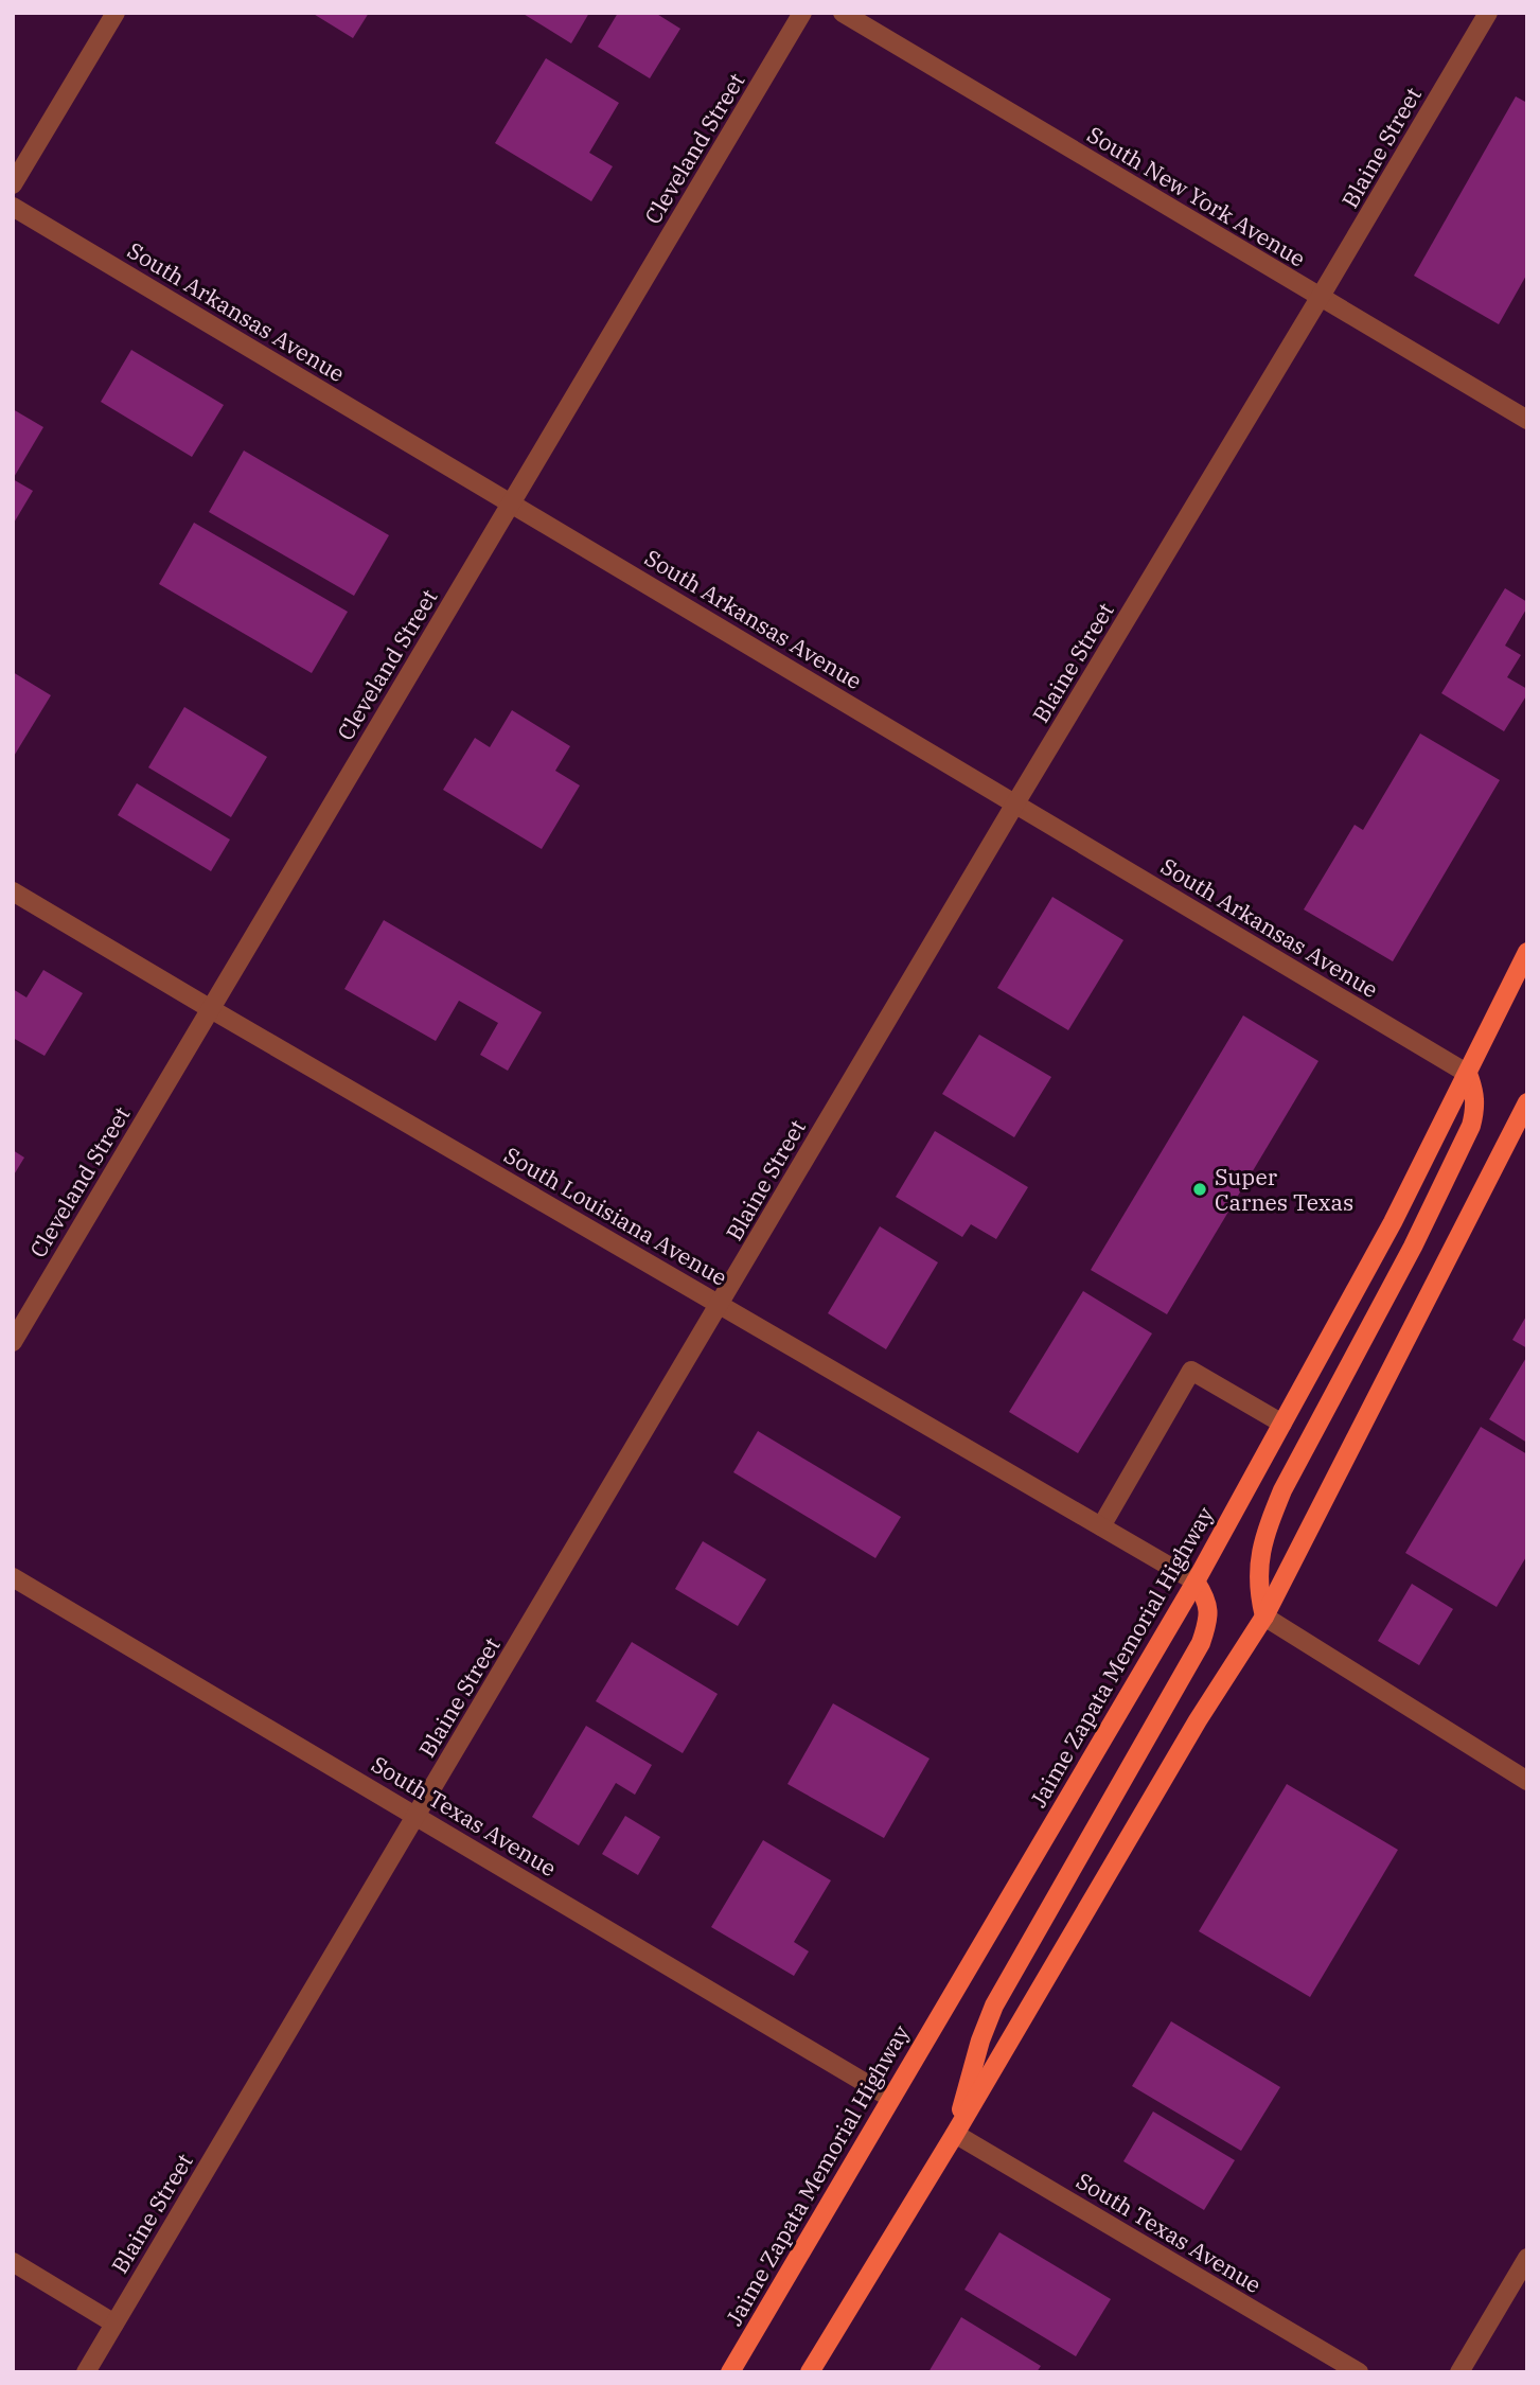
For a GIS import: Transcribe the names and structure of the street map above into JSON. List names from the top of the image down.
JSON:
{
  "streets": {
    "main road": ["Jaime Zapata Memorial Highway"],
    "street": [
      "Blaine Street",
      "Cleveland Street",
      "South New York Avenue",
      "South Arkansas Avenue",
      "South Louisiana Avenue",
      "South Texas Avenue"
    ]
  },
  "crossings": [
    ["Blaine Street", "South New York Avenue"],
    ["Blaine Street", "South Arkansas Avenue"],
    ["Blaine Street", "South Louisiana Avenue"],
    ["Blaine Street", "South Texas Avenue"],
    ["Cleveland Street", "South Arkansas Avenue"],
    ["Cleveland Street", "South Louisiana Avenue"],
    ["South Arkansas Avenue", "Jaime Zapata Memorial Highway"],
    ["South Louisiana Avenue", "Jaime Zapata Memorial Highway"],
    ["Jaime Zapata Memorial Highway", "South Texas Avenue"]
  ],
  "places": ["Super Carnes Texas"]
}
